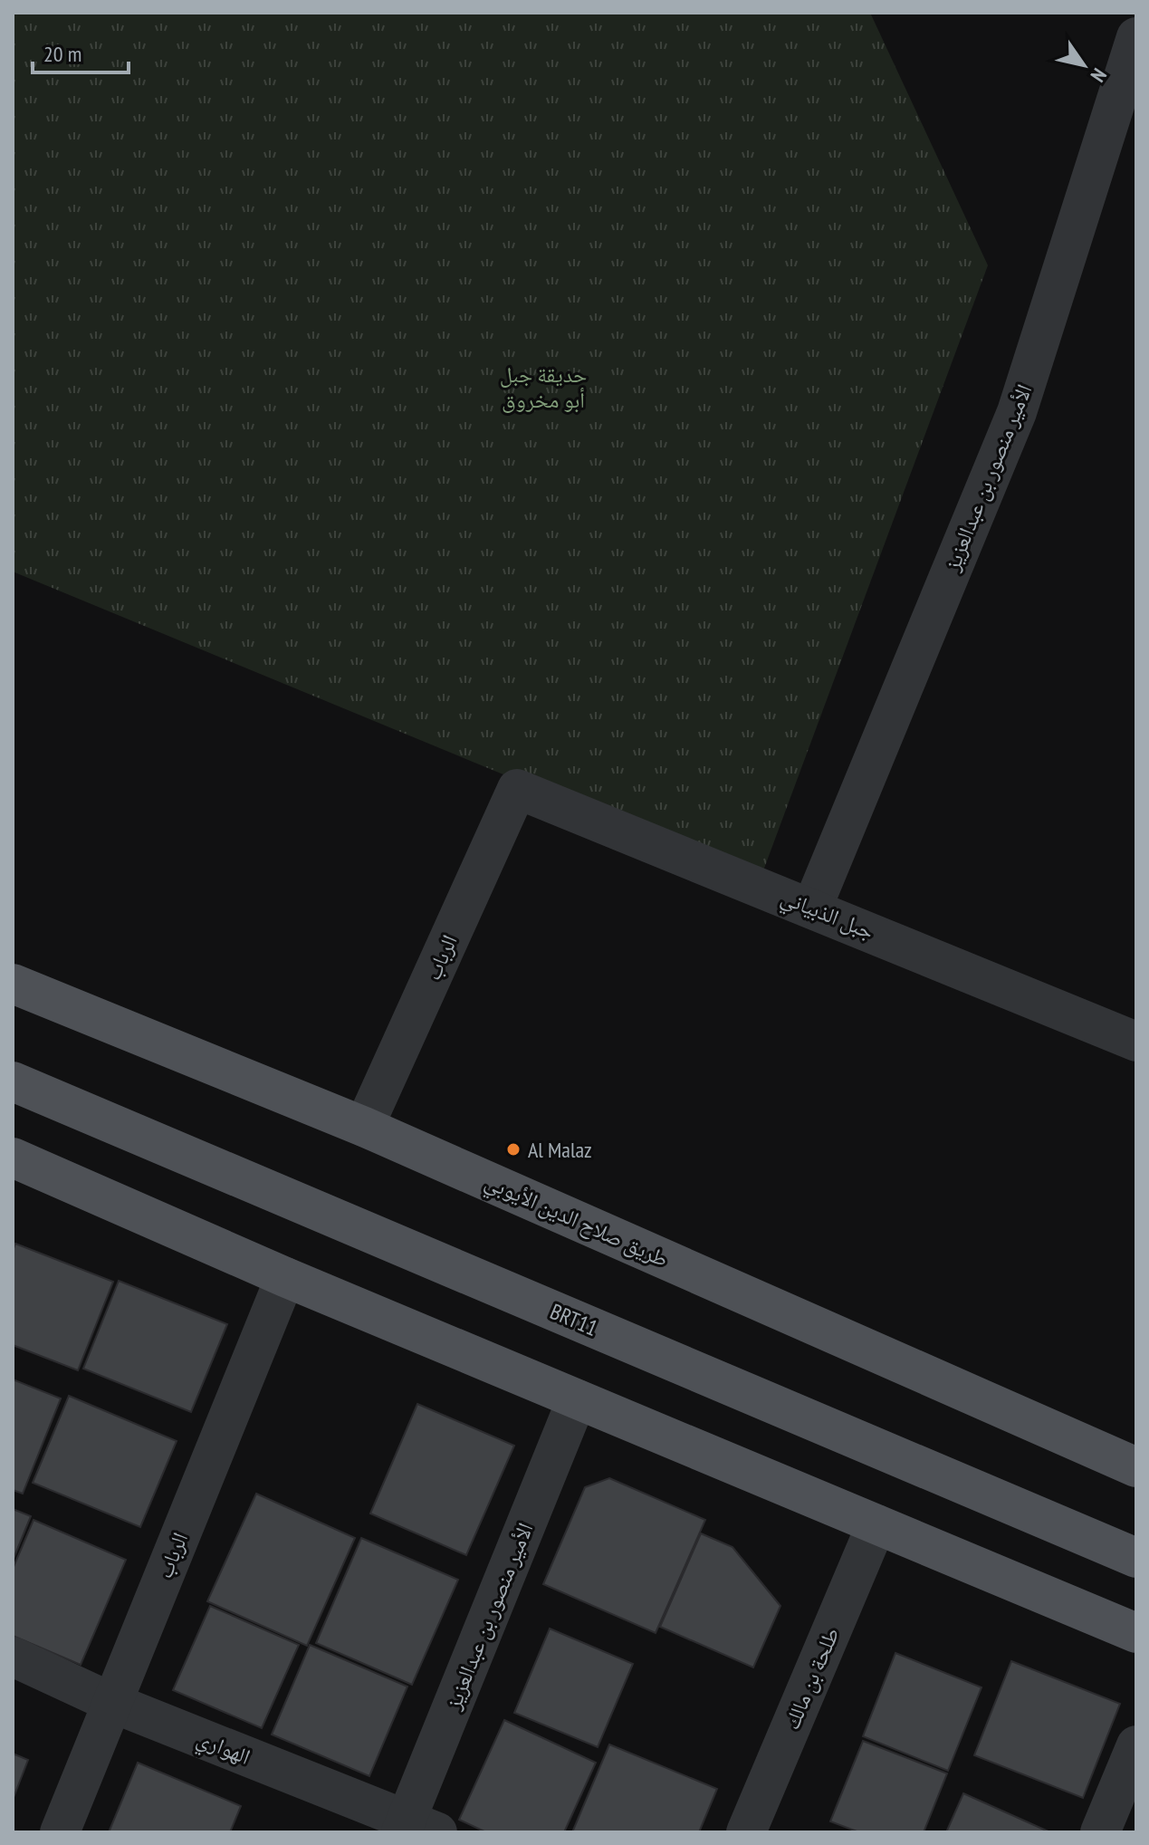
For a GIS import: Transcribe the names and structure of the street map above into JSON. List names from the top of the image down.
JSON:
{
  "streets": {
    "main road": ["طريق صلاح الدين الأيوبي", "BRT11"],
    "street": [
      "الأمير منصور بن عبدالعزيز",
      "جبل الذبياني",
      "الرباب",
      "طلحة بن مالك",
      "الهواري"
    ]
  },
  "crossings": [
    ["الأمير منصور بن عبدالعزيز", "جبل الذبياني"],
    ["الأمير منصور بن عبدالعزيز", "الهواري"],
    ["جبل الذبياني", "الرباب"],
    ["الرباب", "طريق صلاح الدين الأيوبي"],
    ["الرباب", "الهواري"]
  ],
  "parks": ["حديقة جبل أبو مخروق"],
  "places": ["Al Malaz"],
  "scale_bar": "20 m",
  "north": "bottom right"
}
